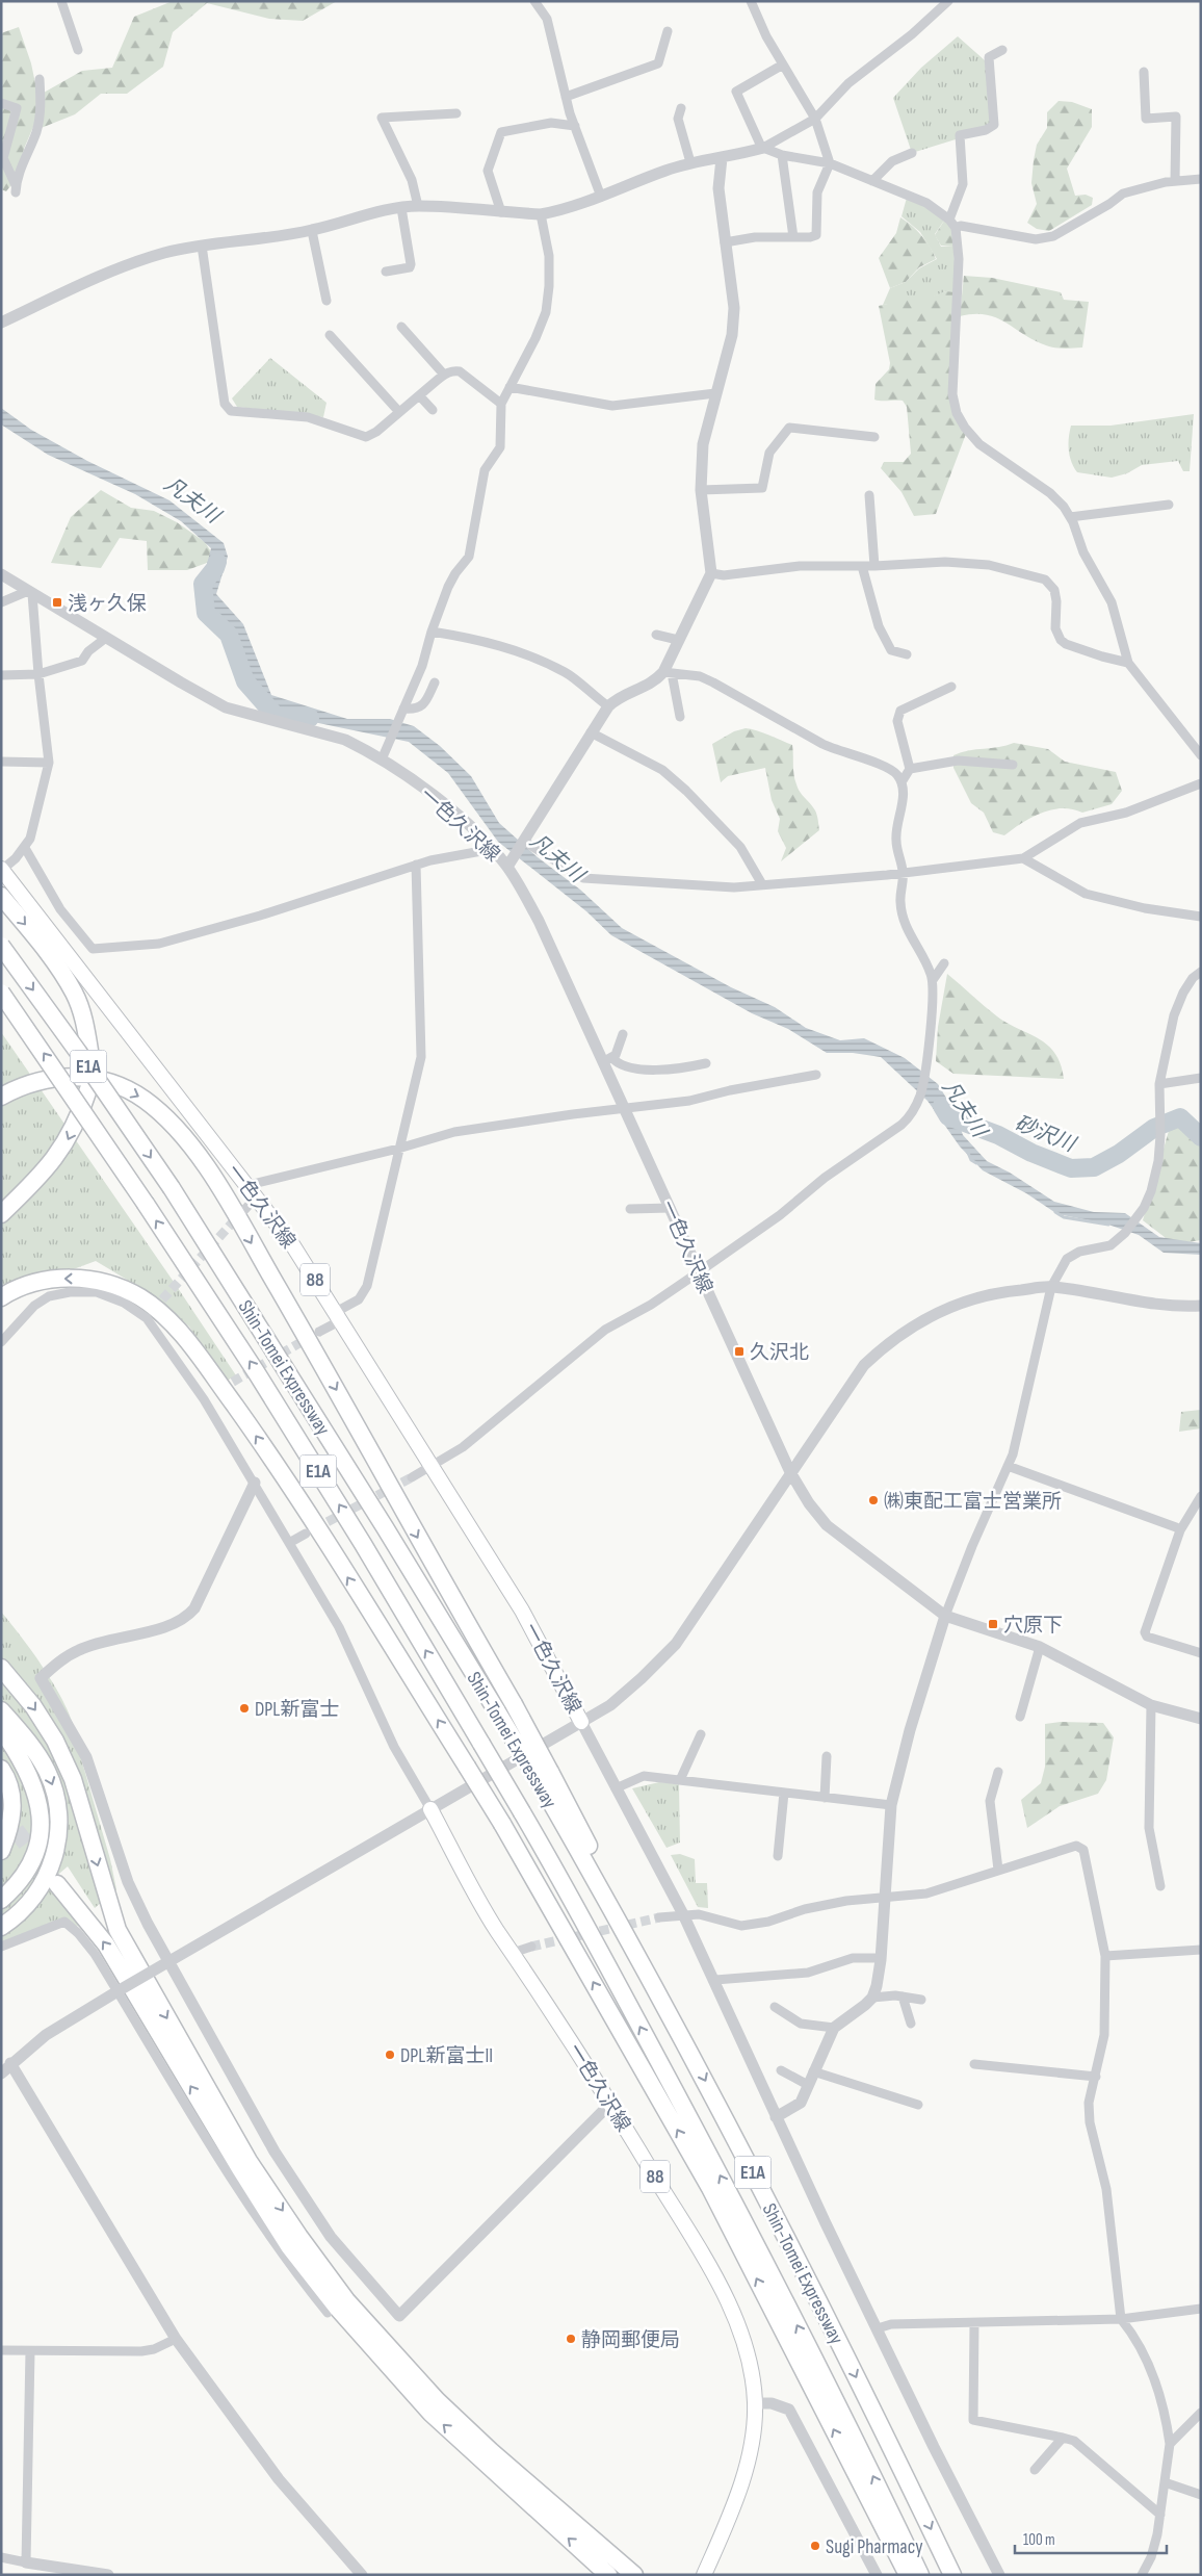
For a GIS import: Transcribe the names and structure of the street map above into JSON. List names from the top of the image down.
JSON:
{
  "streets": {
    "highway": ["E1A", "Shin-Tomei Expressway"],
    "main road": ["一色久沢線", "88"]
  },
  "water": ["凡夫川", "砂沢川"],
  "places": {
    "transit": ["浅ヶ久保", "久沢北", "穴原下"],
    "other": [
      "㈱東配工富士営業所",
      "DPL新富士",
      "DPL新富士II",
      "静岡郵便局",
      "Sugi Pharmacy"
    ]
  },
  "scale_bar": "100 m"
}
